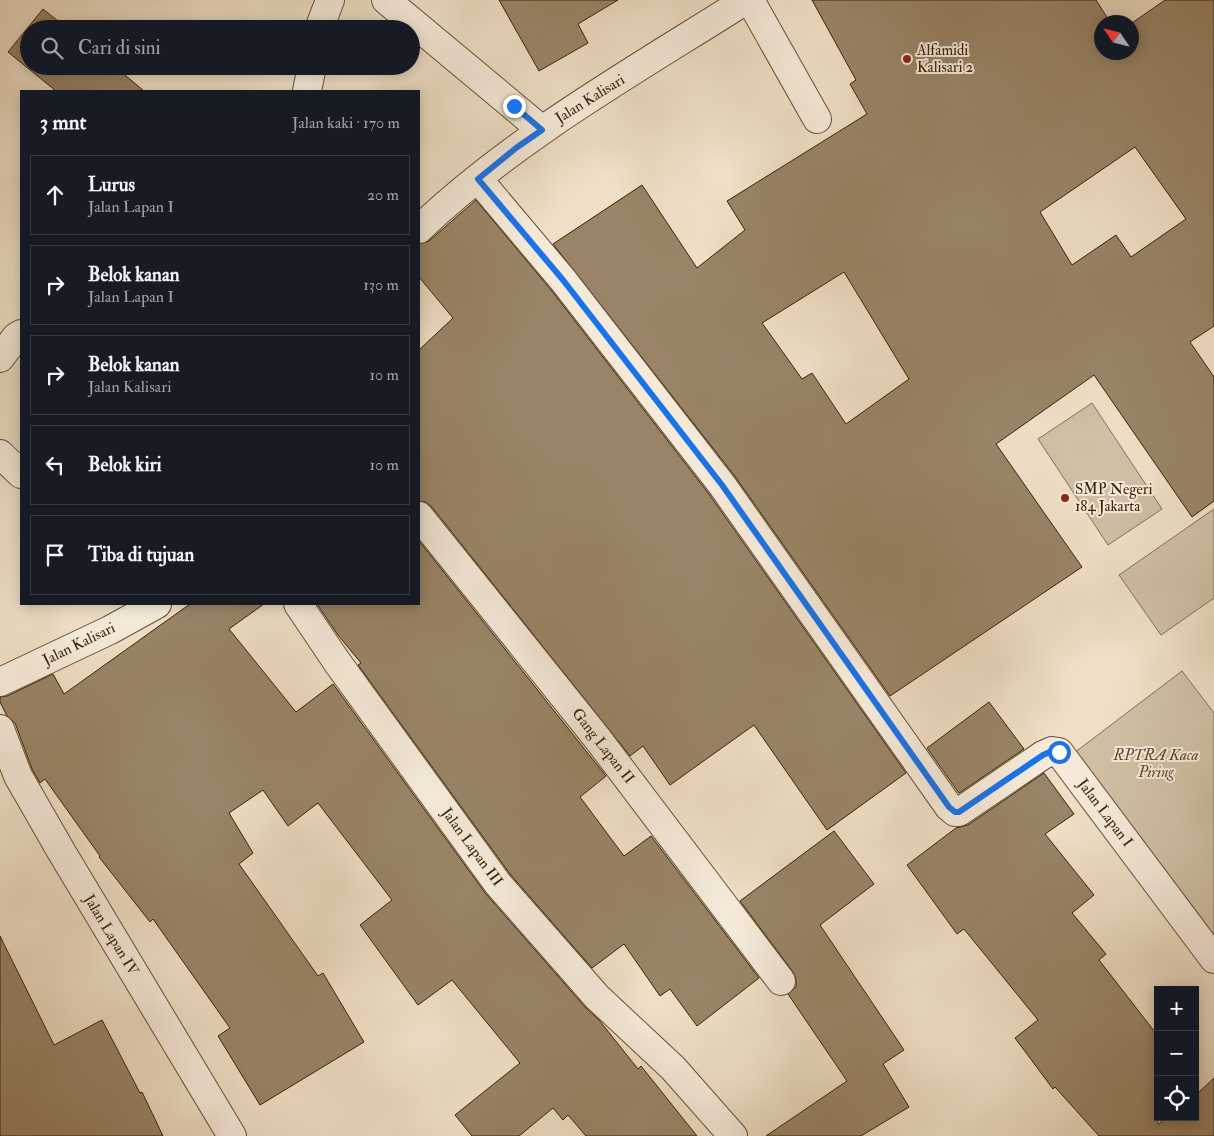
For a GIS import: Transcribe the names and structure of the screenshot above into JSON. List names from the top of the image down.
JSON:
{
  "streets": {
    "street": [
      "Jalan Kalisari",
      "Gang Lapan II",
      "Jalan Lapan I",
      "Jalan Lapan III",
      "Jalan Lapan IV"
    ]
  },
  "crossings": [
    ["Jalan Kalisari", "Jalan Lapan I"]
  ],
  "parks": ["RPTRA Kaca Piring"],
  "places": ["Alfamidi Kalisari 2", "SMP Negeri 184 Jakarta"],
  "north": "top left",
  "page": {
    "search": "Cari di sini",
    "heading": ["3 mnt", "Jalan kaki · 170 m"],
    "list": [
      ["Lurus", "Jalan Lapan I", "20 m"],
      ["Belok kanan", "Jalan Lapan I", "130 m"],
      ["Belok kanan", "Jalan Kalisari", "10 m"],
      ["Belok kiri", "10 m"],
      "Tiba di tujuan"
    ],
    "map_buttons": ["+", "−"]
  }
}
